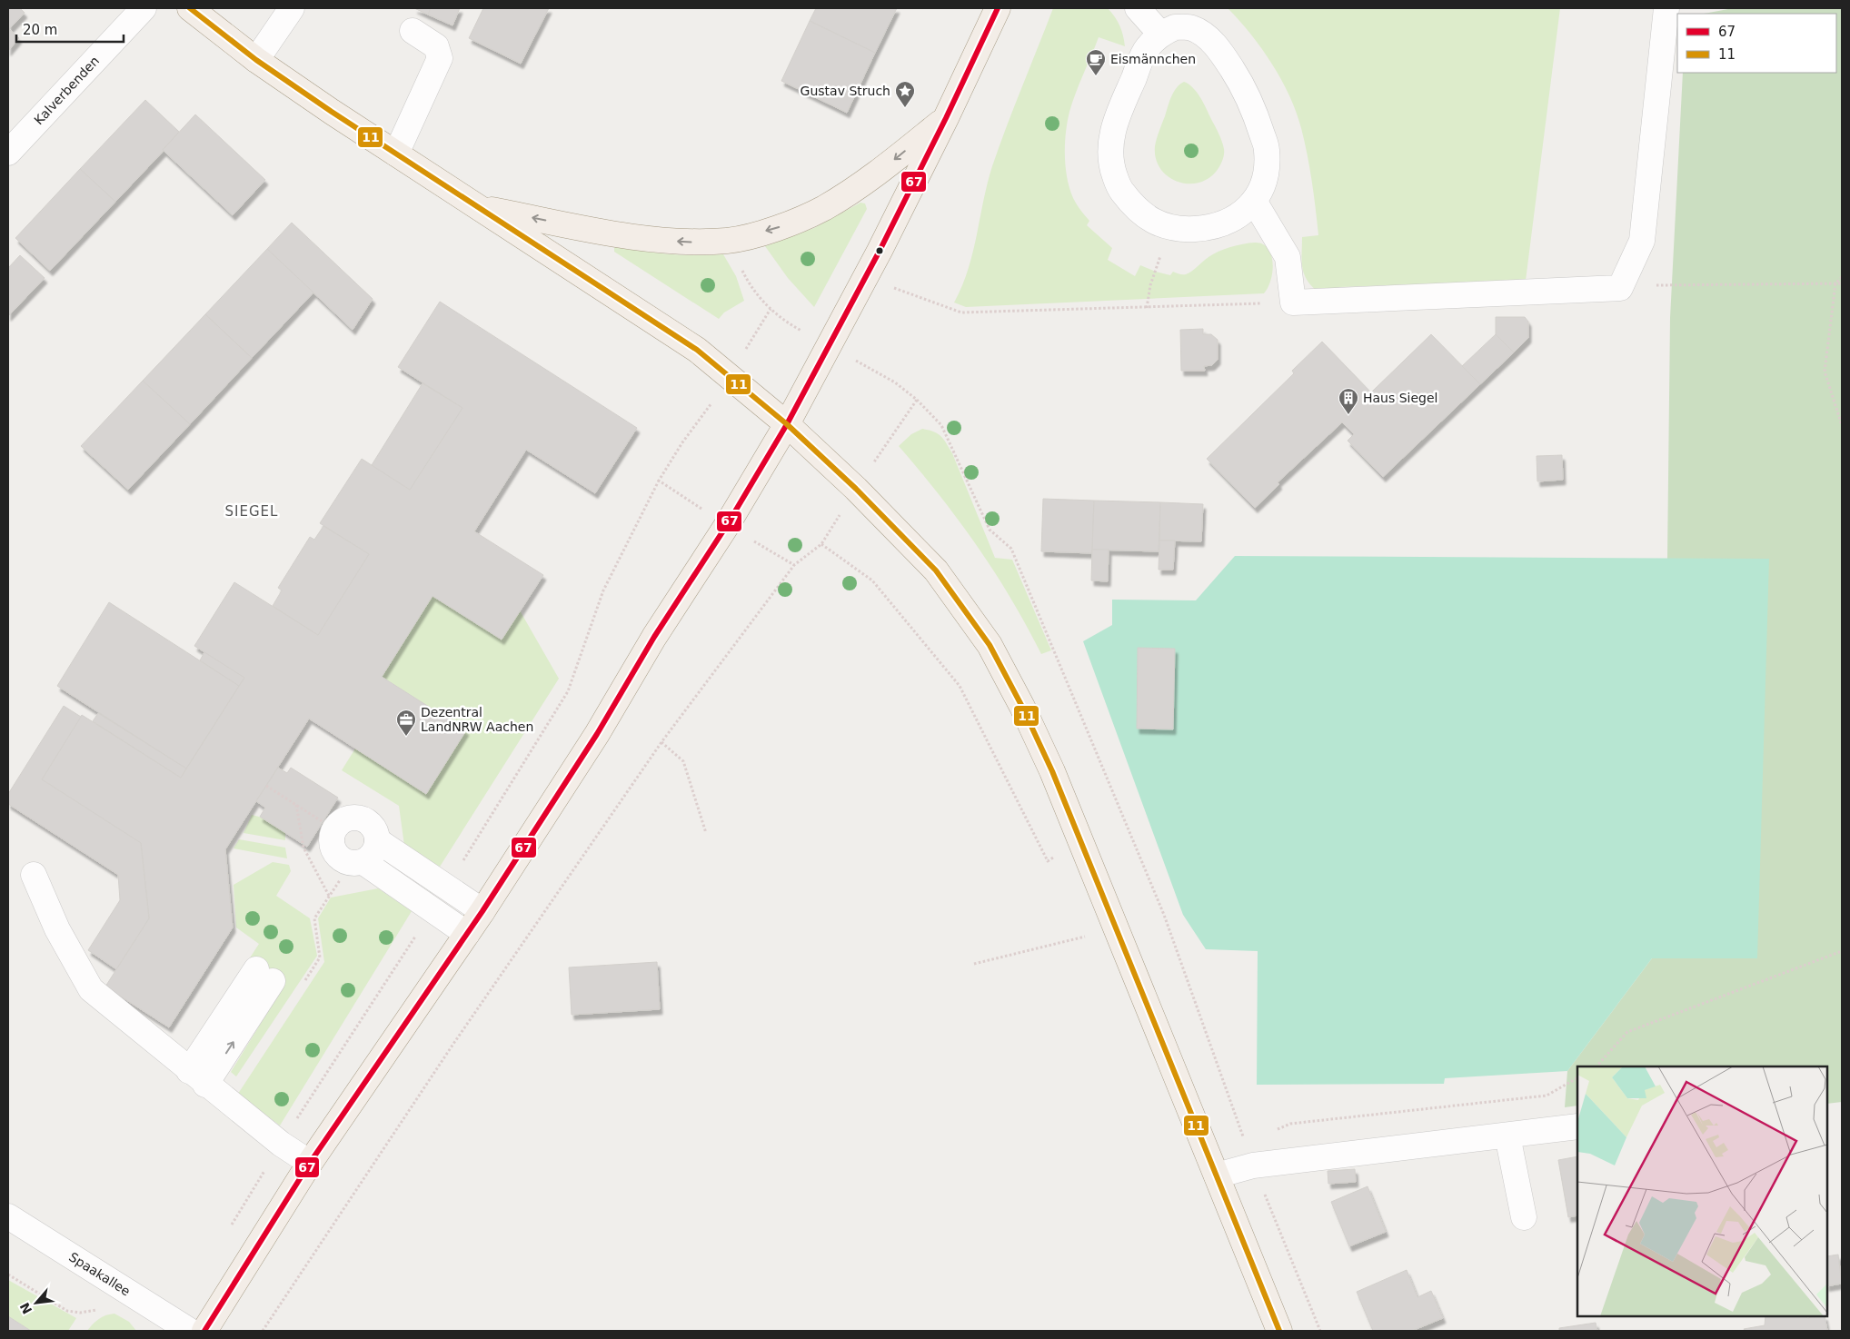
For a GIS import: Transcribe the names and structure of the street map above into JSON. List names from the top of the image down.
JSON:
{
  "streets": {
    "street": ["Kalverbenden", "Spaakallee"]
  },
  "districts": ["SIEGEL"],
  "places": {
    "cafe": ["Eismännchen"],
    "place": ["Gustav Struch"],
    "building": ["Haus Siegel"],
    "office": ["Dezentral LandNRW Aachen"]
  },
  "lines": ["transit line 67", "transit line 11"],
  "legend": ["67", "11"],
  "scale_bar": "20 m",
  "north": "bottom left"
}
